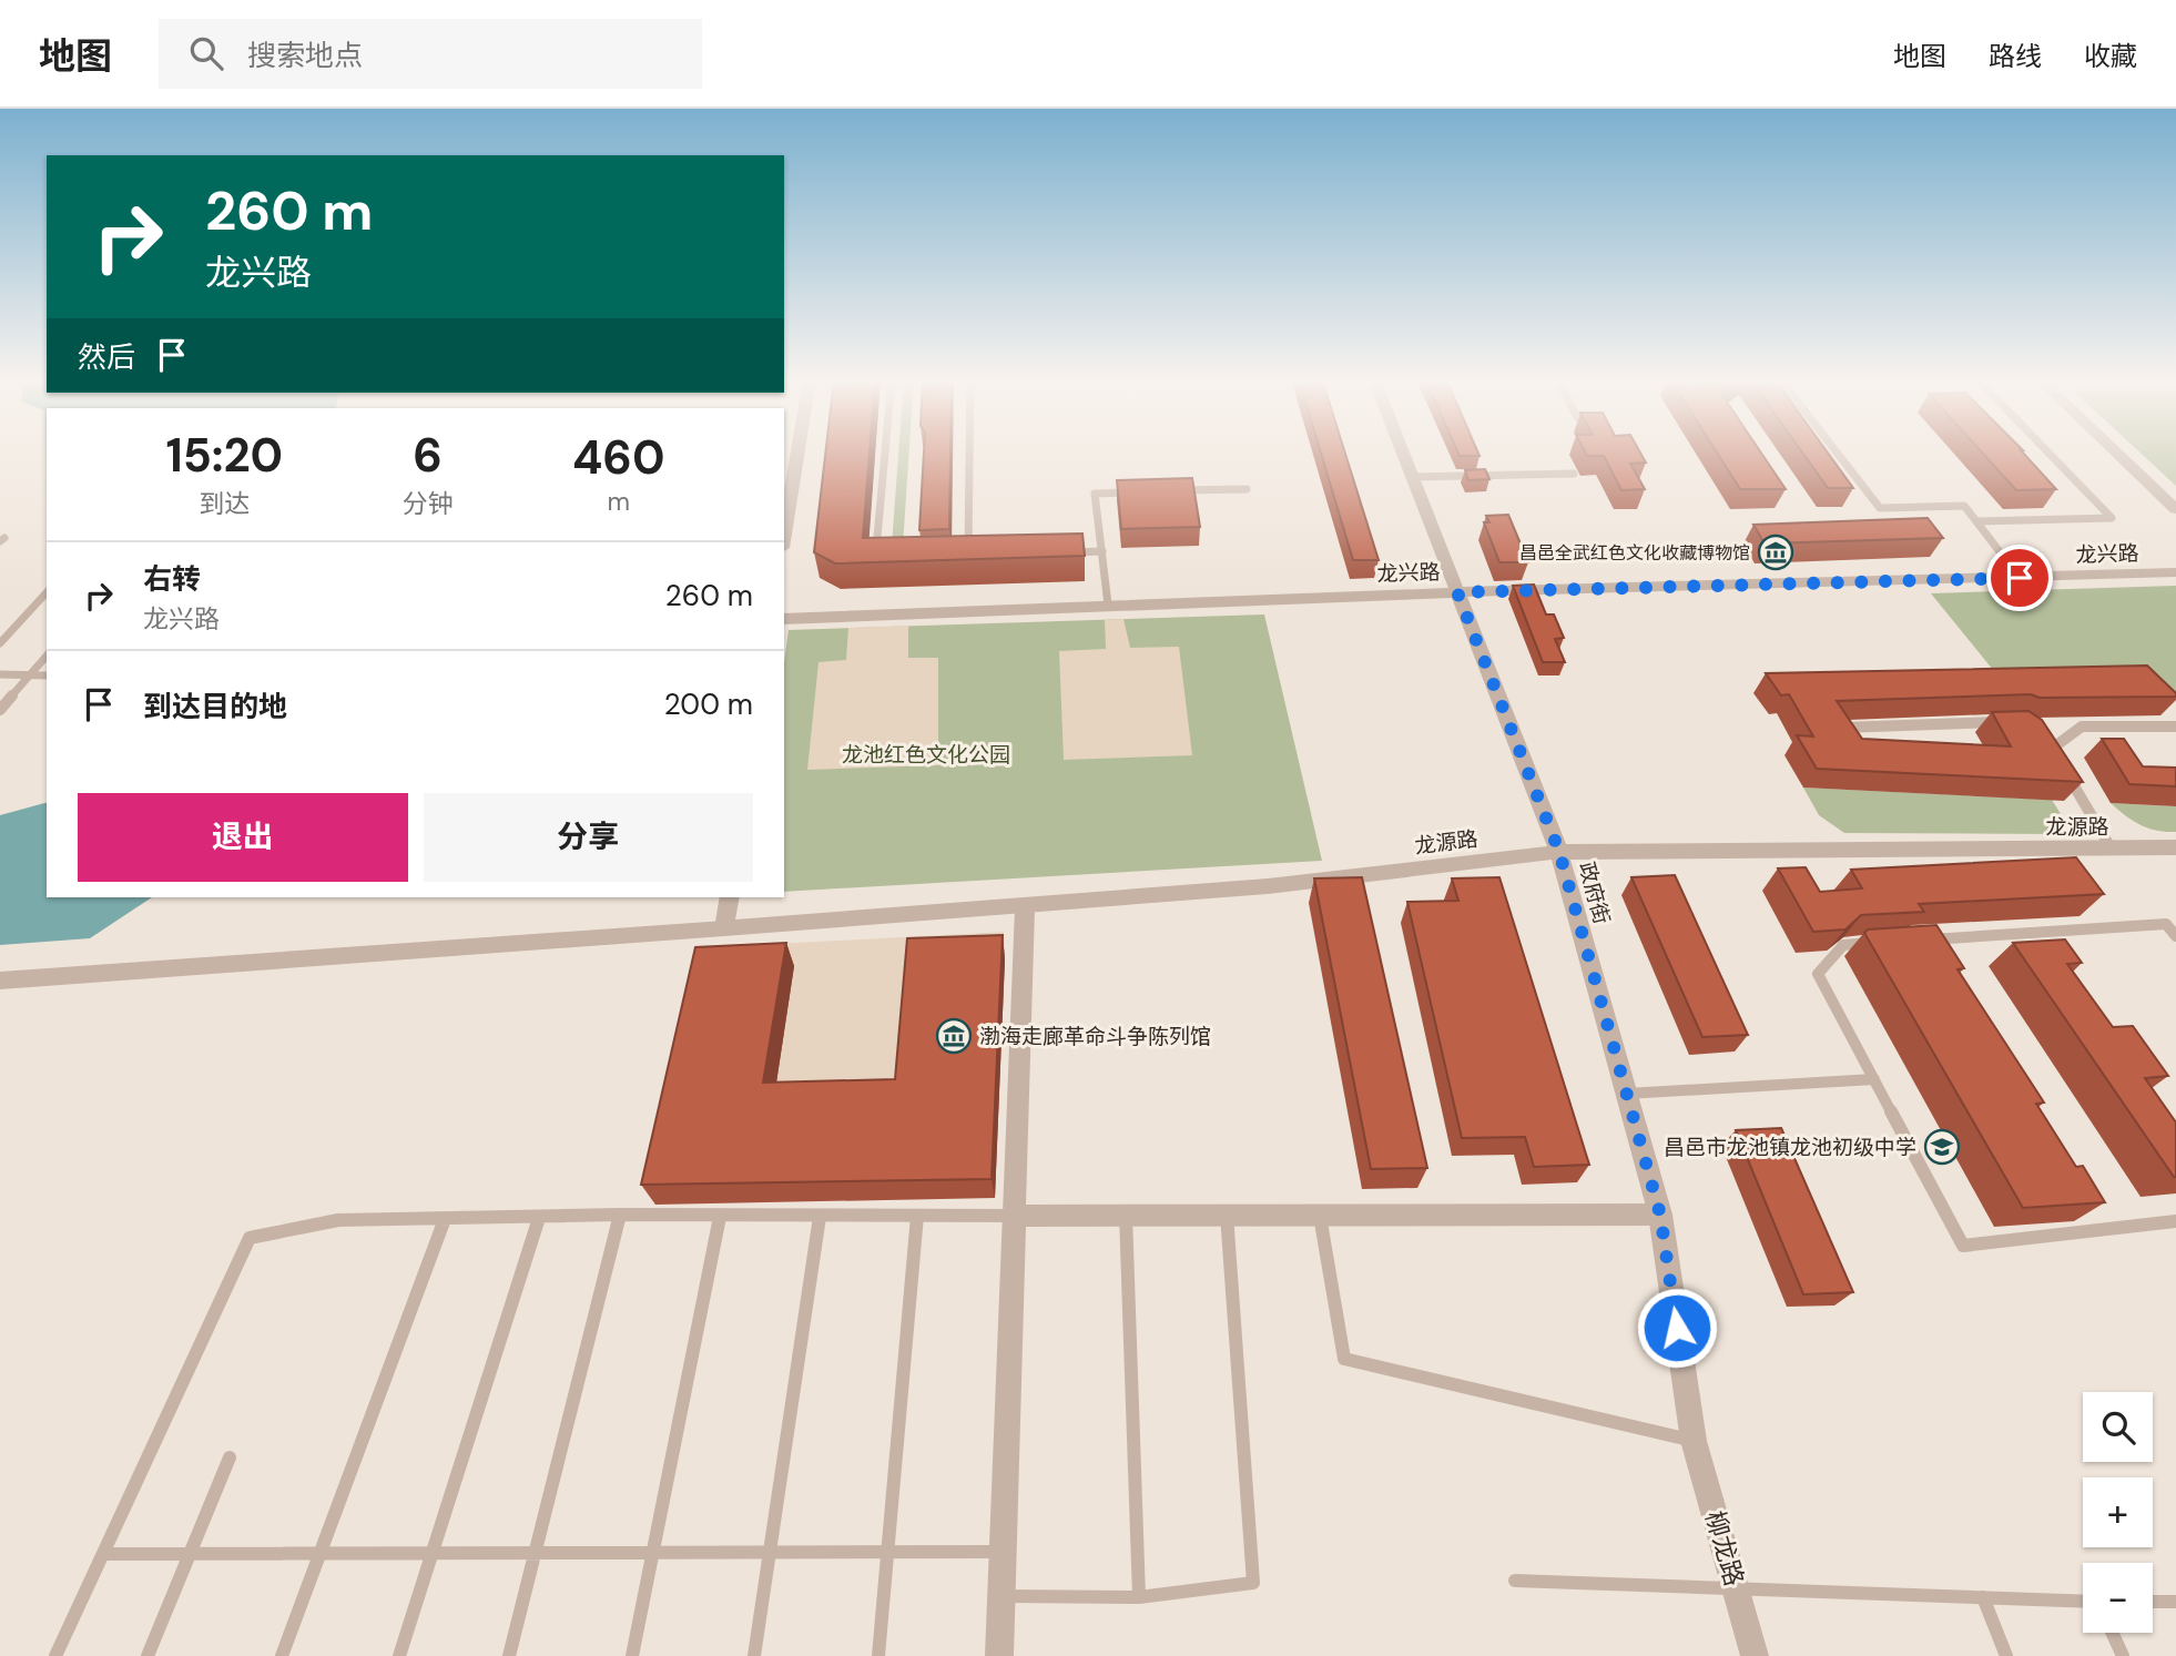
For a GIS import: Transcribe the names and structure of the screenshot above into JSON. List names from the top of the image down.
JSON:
{
  "streets": {
    "street": [
      "龙兴路",
      "龙源路",
      "政府街",
      "柳龙路"
    ]
  },
  "crossings": [
    ["龙兴路", "政府街"],
    ["龙源路", "政府街"],
    ["政府街", "柳龙路"]
  ],
  "parks": ["龙池红色文化公园"],
  "places": {
    "museum": ["昌邑全武红色文化收藏博物馆", "渤海走廊革命斗争陈列馆"],
    "school or university": ["昌邑市龙池镇龙池初级中学"]
  },
  "page": {
    "header": "地图",
    "search": "搜索地点",
    "nav": ["地图", "路线", "收藏"],
    "turn": ["260 m", "龙兴路"],
    "then": "然后",
    "eta": [
      "15:20",
      "到达",
      "6",
      "分钟",
      "460",
      "m"
    ],
    "list": [
      {
        "name": "右转",
        "note": "龙兴路",
        "value": "260 m"
      },
      {
        "name": "到达目的地",
        "value": "200 m"
      }
    ],
    "buttons": ["退出", "分享"],
    "map_buttons": ["+", "−"]
  }
}
